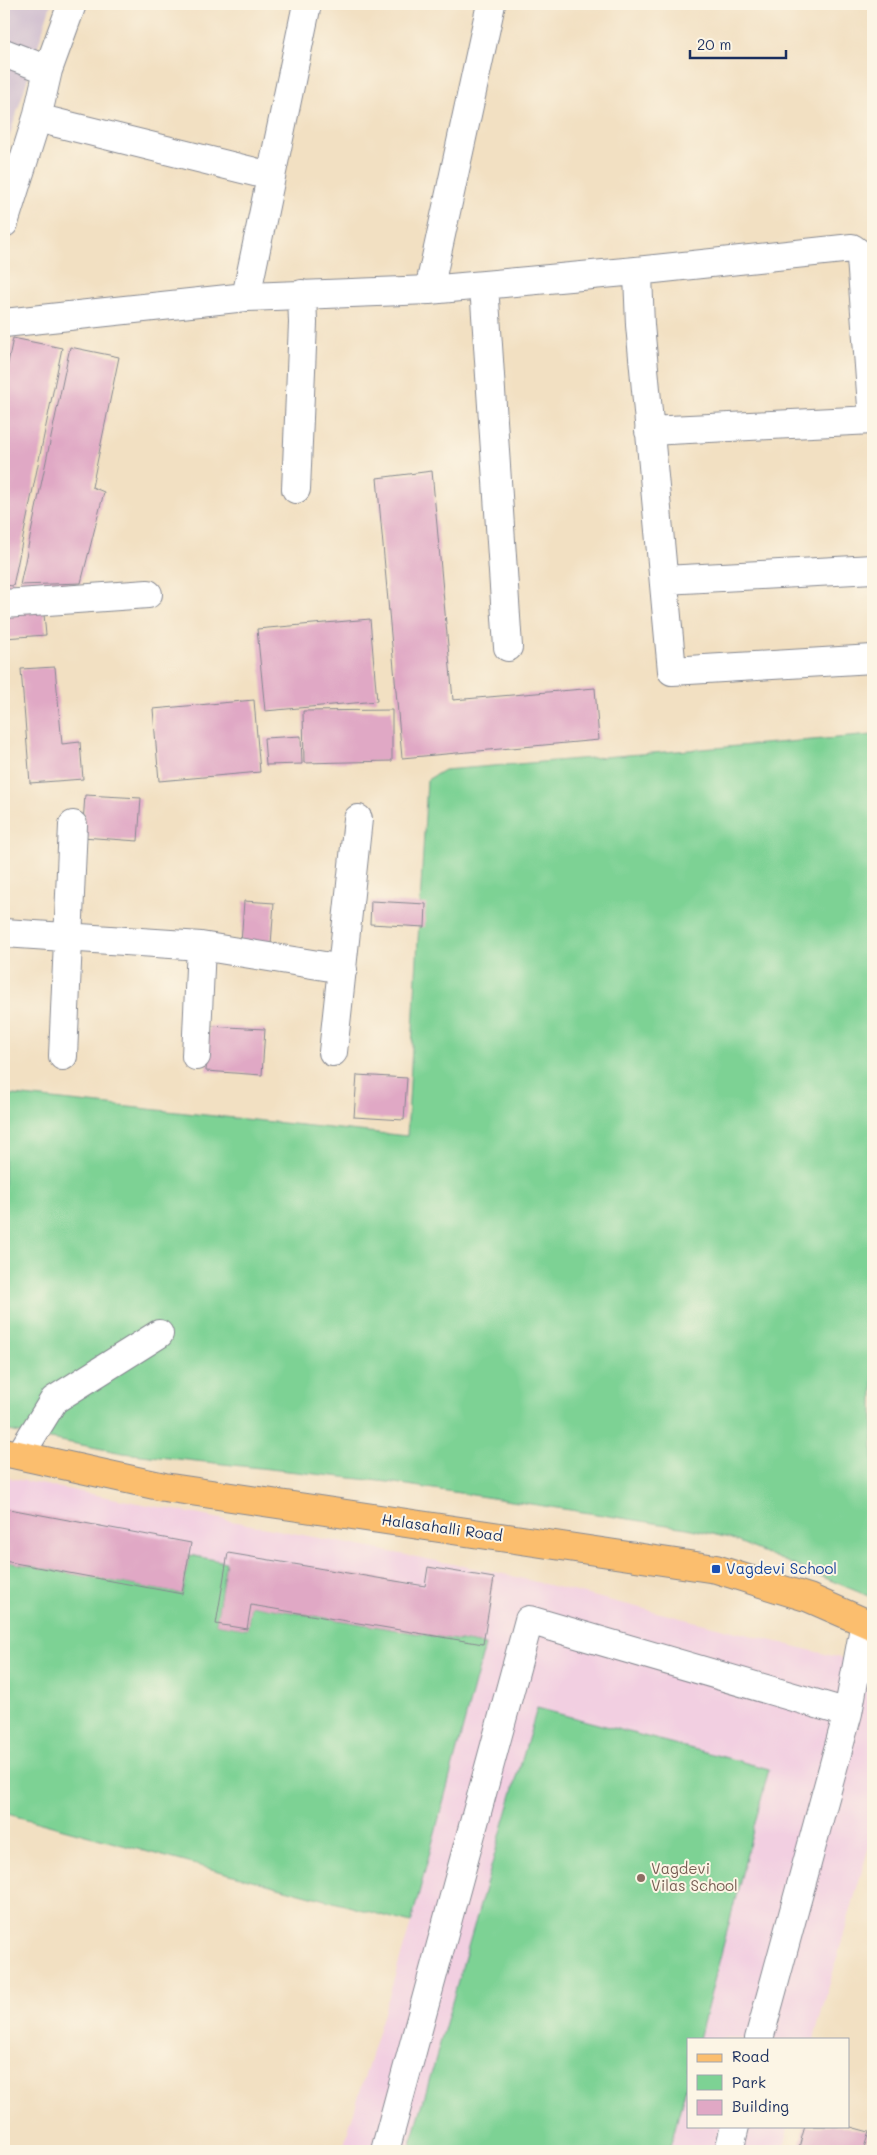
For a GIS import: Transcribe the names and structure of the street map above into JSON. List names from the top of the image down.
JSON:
{
  "streets": {
    "main road": ["Halasahalli Road"]
  },
  "places": {
    "transit": ["Vagdevi School"],
    "other": ["Vagdevi Vilas School"]
  },
  "legend": ["Road", "Park", "Building"],
  "scale_bar": "20 m"
}
